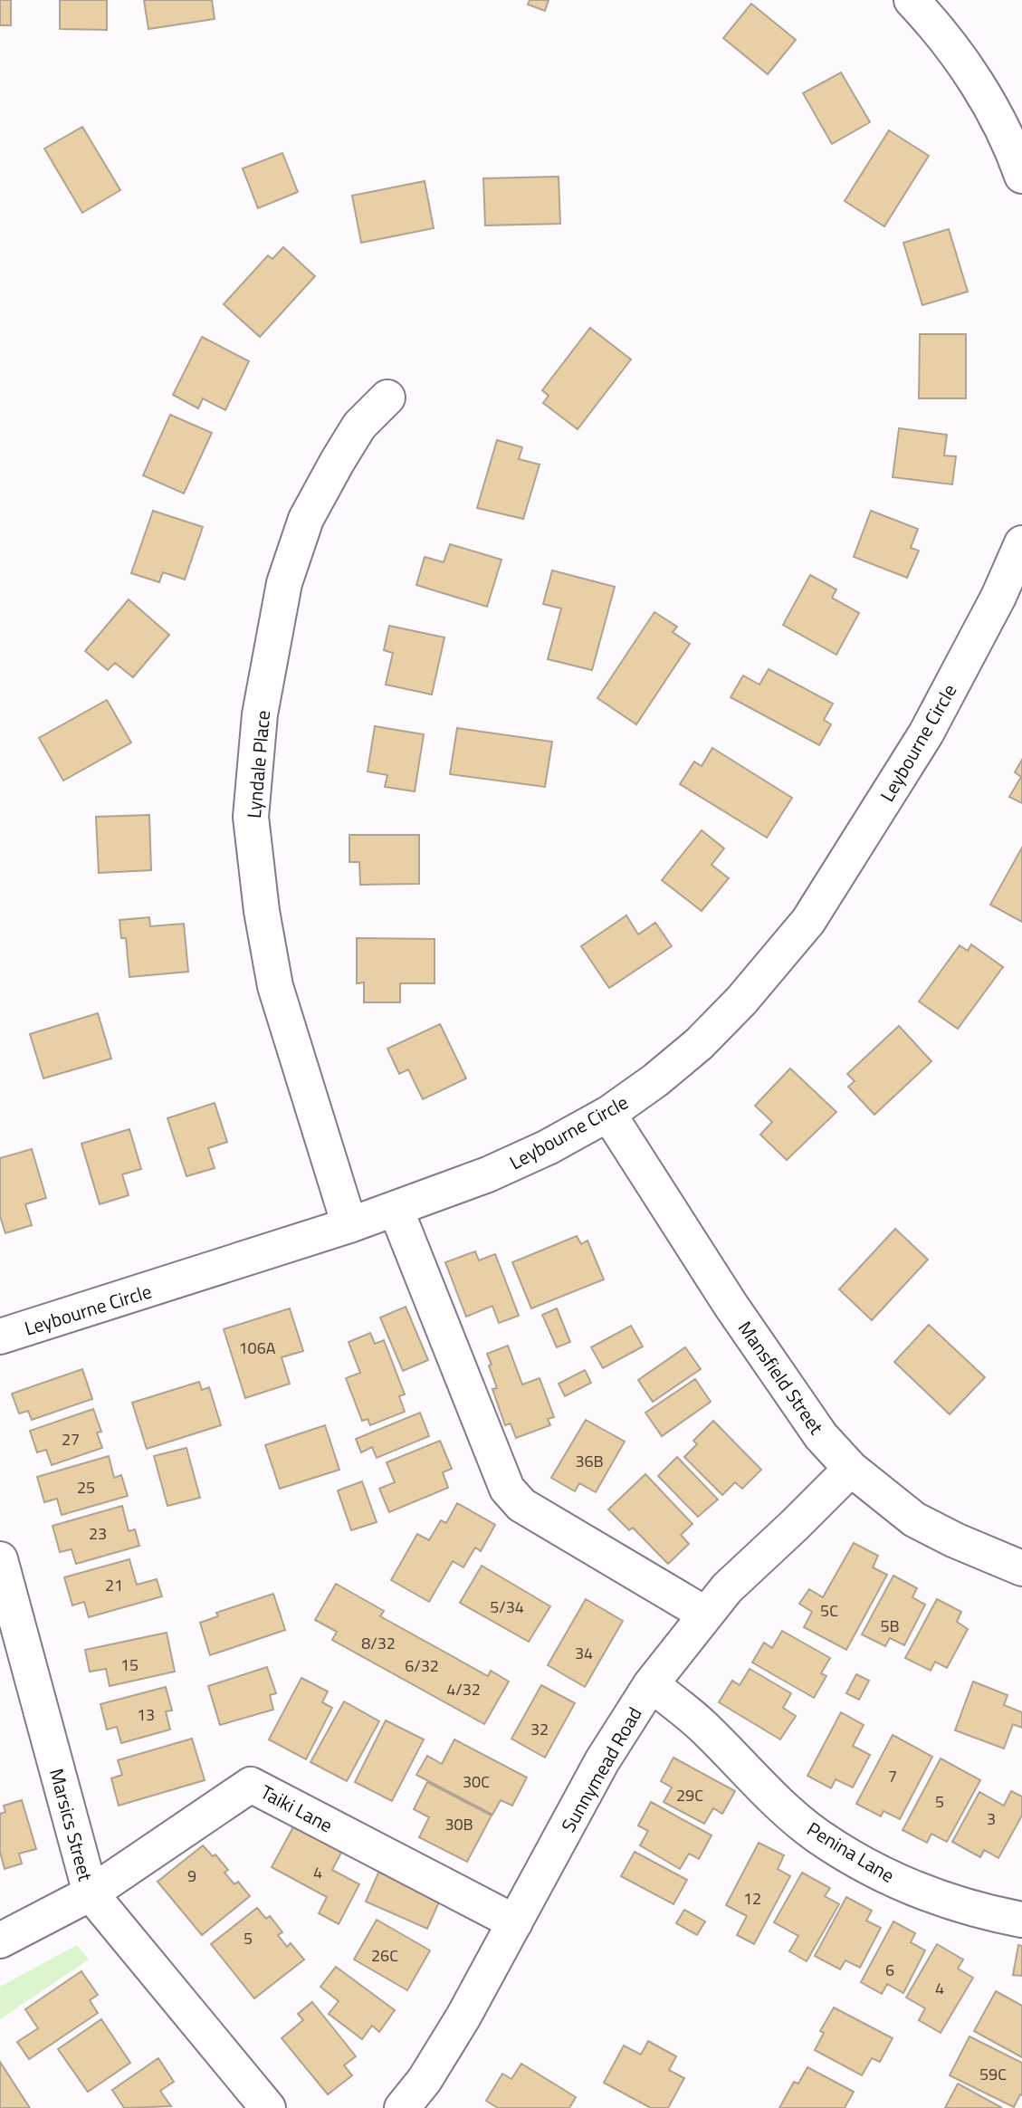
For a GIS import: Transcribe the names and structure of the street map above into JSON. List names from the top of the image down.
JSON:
{
  "streets": {
    "street": [
      "Leybourne Circle",
      "Lyndale Place",
      "Mansfield Street",
      "Sunnymead Road",
      "Taiki Lane",
      "Marsics Street",
      "Penina Lane"
    ]
  },
  "crossings": [
    ["Leybourne Circle", "Lyndale Place"],
    ["Leybourne Circle", "Mansfield Street"],
    ["Mansfield Street", "Sunnymead Road"],
    ["Sunnymead Road", "Taiki Lane"],
    ["Sunnymead Road", "Penina Lane"],
    ["Taiki Lane", "Marsics Street"]
  ],
  "house_numbers": [
    "106A",
    "27",
    "36B",
    "25",
    "23",
    "21",
    "5/34",
    "5C",
    "5B",
    "8/32",
    "34",
    "15",
    "6/32",
    "4/32",
    "13",
    "32",
    "7",
    "30C",
    "29C",
    "5",
    "3",
    "30B",
    "4",
    "9",
    "12",
    "5",
    "26C",
    "6",
    "4",
    "59C"
  ]
}
